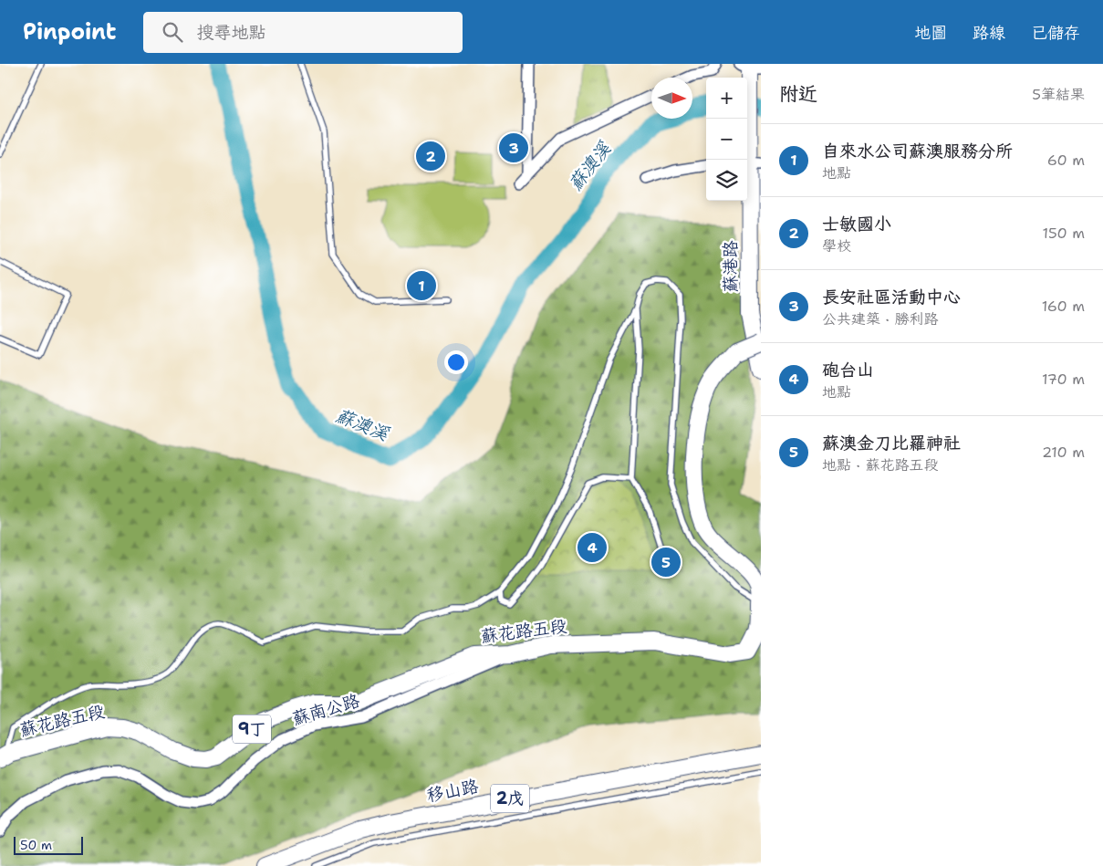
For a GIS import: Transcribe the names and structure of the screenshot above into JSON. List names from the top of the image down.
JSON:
{
  "streets": {
    "main road": [
      "蘇港路",
      "蘇花路五段",
      "9丁",
      "移山路",
      "2戊"
    ],
    "street": ["蘇南公路"]
  },
  "crossings": [
    ["蘇花路五段", "蘇南公路"]
  ],
  "water": ["蘇澳溪"],
  "scale_bar": "50 m",
  "north": "right",
  "page": {
    "header": "Pinpoint",
    "search": "搜尋地點",
    "nav": ["地圖", "路線", "已儲存"],
    "heading": ["附近", "5筆結果"],
    "map_buttons": ["+", "−"],
    "list": [
      {
        "mark": "1",
        "name": "自來水公司蘇澳服務分所",
        "note": "地點",
        "value": "60 m"
      },
      {
        "mark": "2",
        "name": "士敏國小",
        "note": "學校",
        "value": "150 m"
      },
      {
        "mark": "3",
        "name": "長安社區活動中心",
        "note": "公共建築 · 勝利路",
        "value": "160 m"
      },
      {
        "mark": "4",
        "name": "砲台山",
        "note": "地點",
        "value": "170 m"
      },
      {
        "mark": "5",
        "name": "蘇澳金刀比羅神社",
        "note": "地點 · 蘇花路五段",
        "value": "210 m"
      }
    ],
    "pins": [
      "3",
      "2",
      "1",
      "4",
      "5"
    ],
    "scale": "50 m"
  }
}
